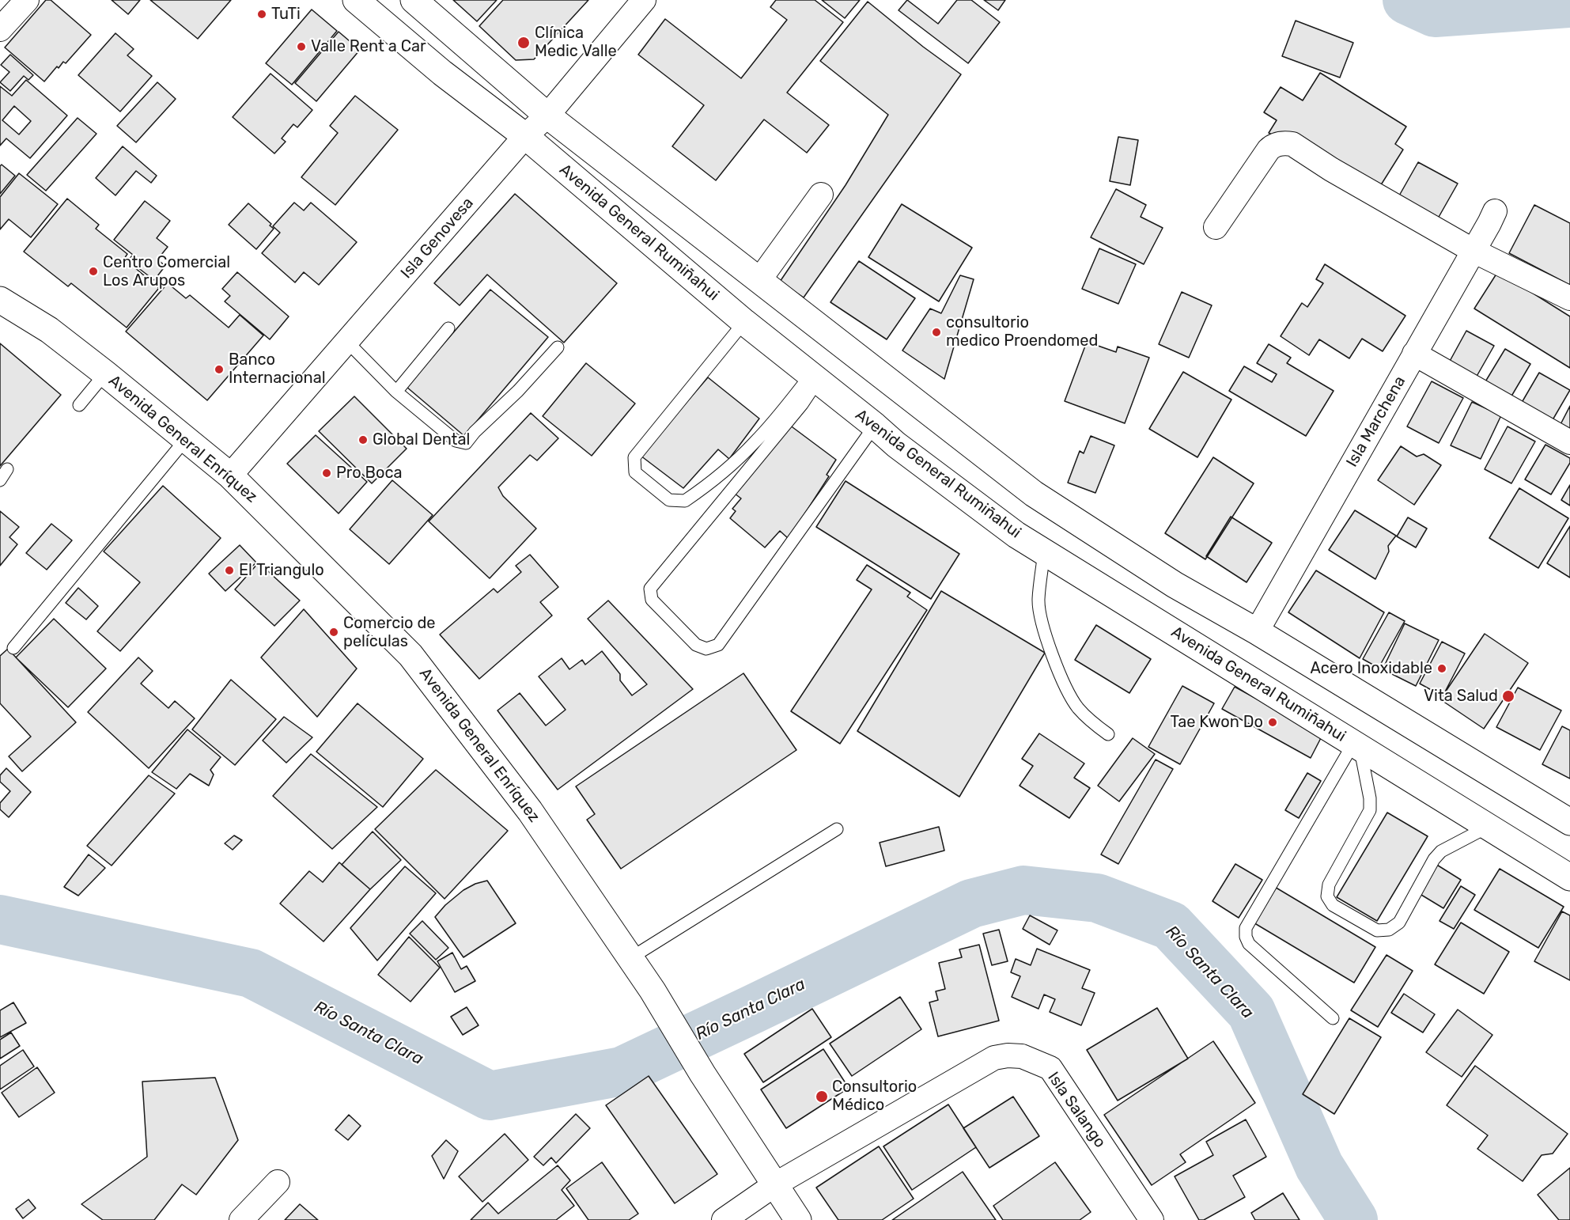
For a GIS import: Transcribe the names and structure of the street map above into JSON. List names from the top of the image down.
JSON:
{
  "streets": {
    "main road": ["Avenida General Rumiñahui", "Avenida General Enríquez"],
    "street": ["Isla Genovesa", "Isla Marchena", "Isla Salango"]
  },
  "crossings": [
    ["Avenida General Rumiñahui", "Isla Genovesa"],
    ["Avenida General Rumiñahui", "Isla Marchena"],
    ["Isla Genovesa", "Avenida General Enríquez"],
    ["Avenida General Enríquez", "Isla Salango"]
  ],
  "water": ["Río Santa Clara"],
  "places": [
    "TuTi",
    "Clínica Medic Valle",
    "Valle Rent a Car",
    "Centro Comercial Los Arupos",
    "consultorio medico Proendomed",
    "Banco Internacional",
    "Global Dental",
    "Pro Boca",
    "El Triangulo",
    "Comercio de películas",
    "Acero Inoxidable",
    "Vita Salud",
    "Tae Kwon Do",
    "Consultorio Médico"
  ]
}
